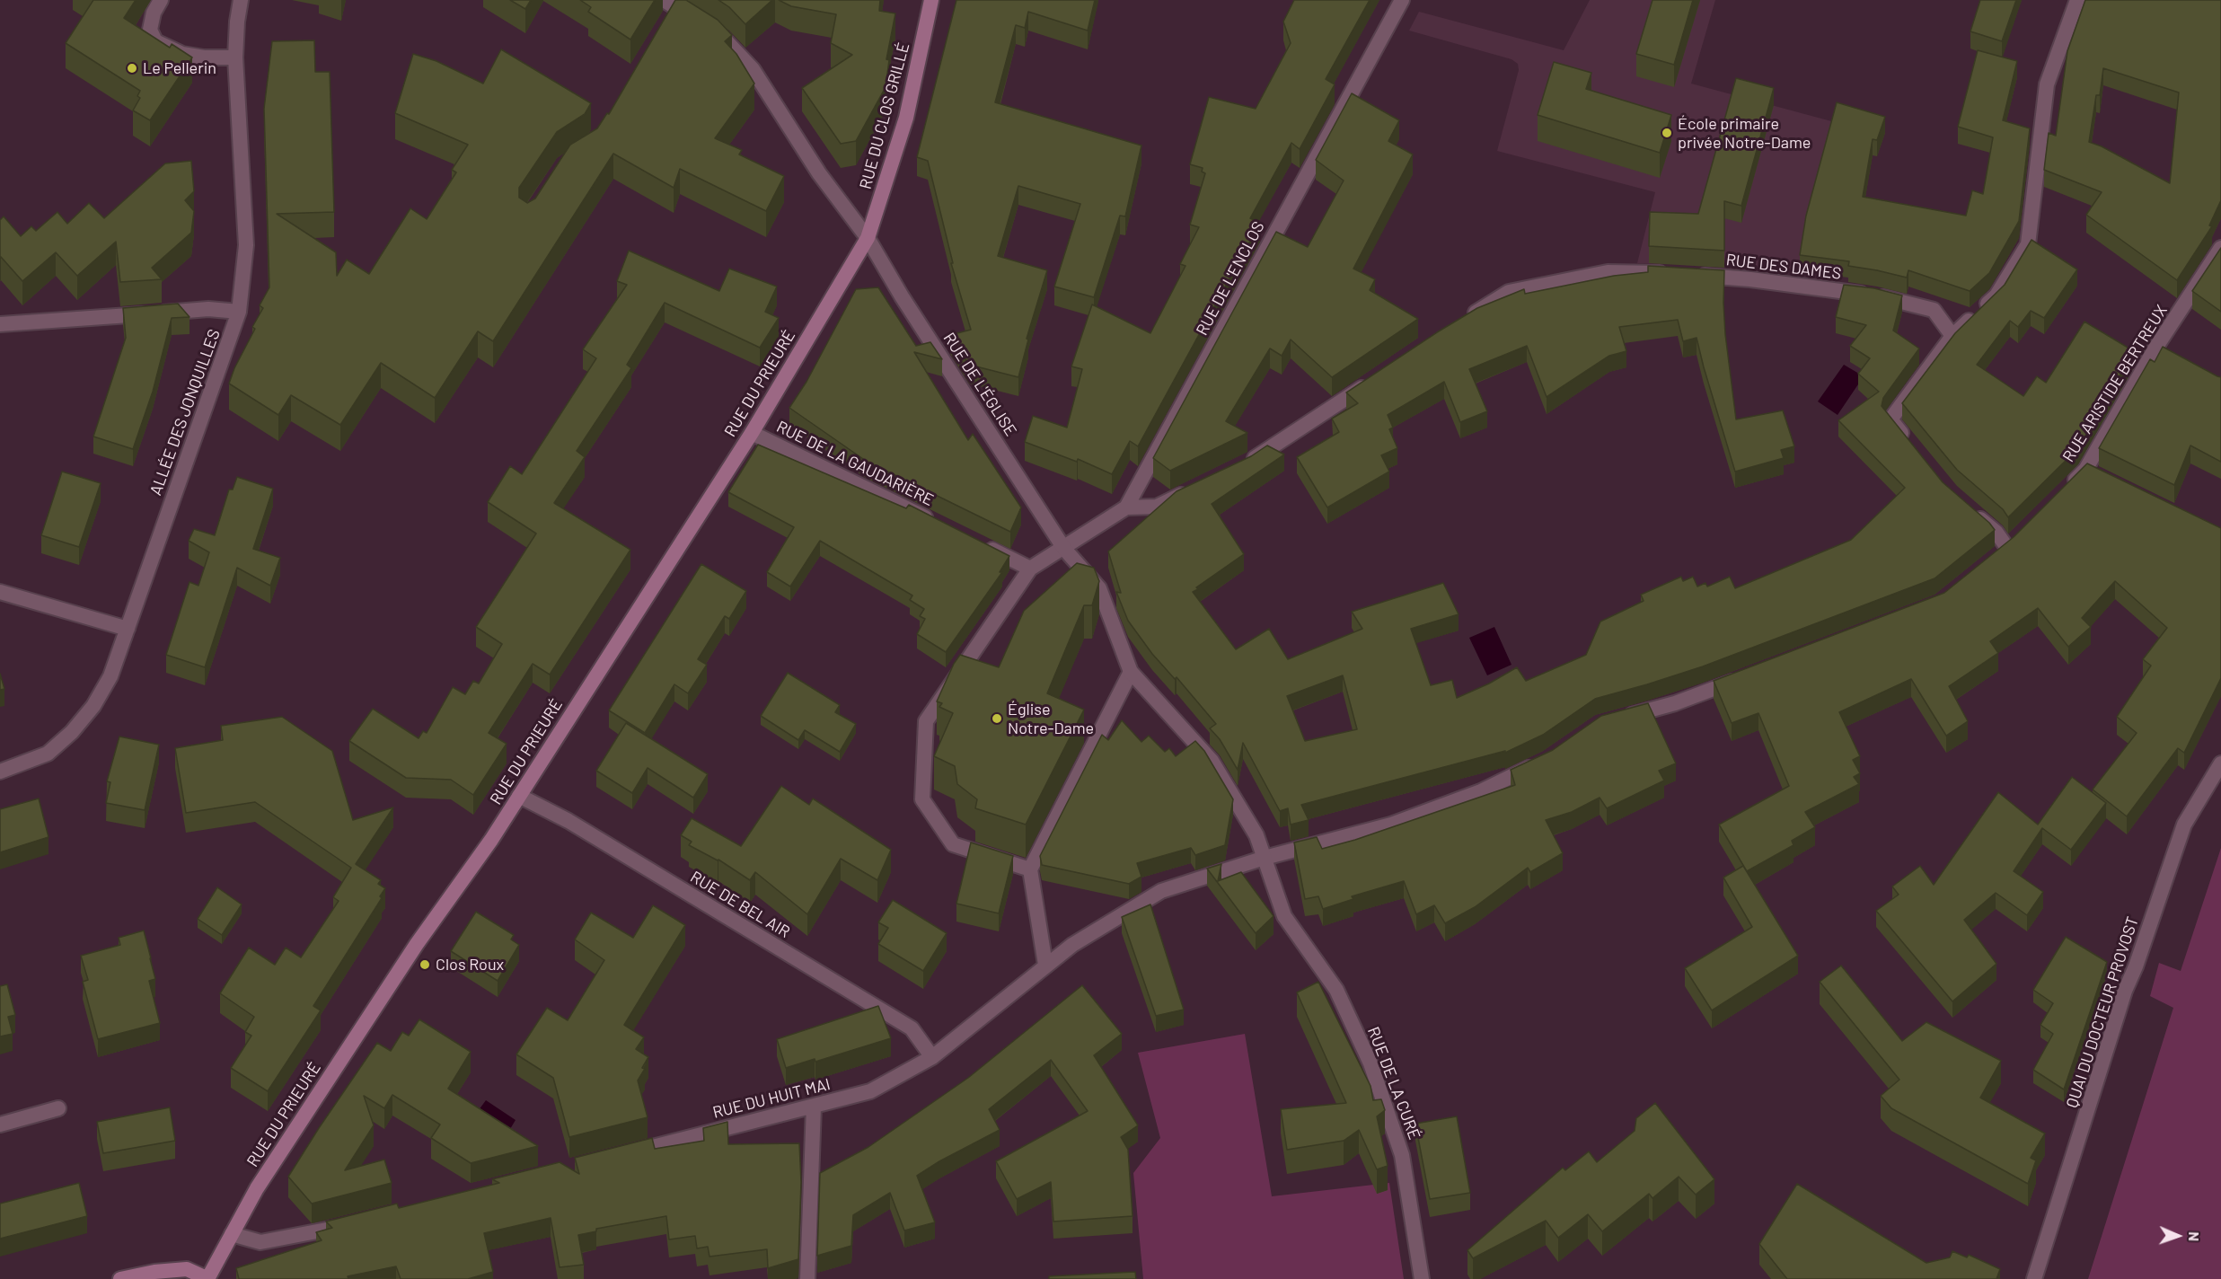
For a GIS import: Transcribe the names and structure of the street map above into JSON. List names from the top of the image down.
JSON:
{
  "streets": {
    "main road": ["RUE DU CLOS GRILLÉ", "RUE DU PRIEURÉ"],
    "street": [
      "RUE DES DAMES",
      "RUE DE L'ENCLOS",
      "RUE ARISTIDE BERTREUX",
      "RUE DE L'ÉGLISE",
      "ALLÉE DES JONQUILLES",
      "RUE DE LA GAUDARIÈRE",
      "RUE DE BEL AIR",
      "QUAI DU DOCTEUR PROVOST",
      "RUE DE LA CURÉ",
      "RUE DU HUIT MAI"
    ]
  },
  "crossings": [
    ["RUE DU CLOS GRILLÉ", "RUE DU PRIEURÉ"],
    ["RUE DU CLOS GRILLÉ", "RUE DE L'ÉGLISE"],
    ["RUE DU PRIEURÉ", "RUE DE L'ÉGLISE"],
    ["RUE DU PRIEURÉ", "RUE DE LA GAUDARIÈRE"],
    ["RUE DU PRIEURÉ", "RUE DE BEL AIR"],
    ["RUE DE L'ÉGLISE", "RUE DE LA CURÉ"],
    ["RUE DE BEL AIR", "RUE DU HUIT MAI"],
    ["RUE DE LA CURÉ", "RUE DU HUIT MAI"]
  ],
  "places": [
    "Le Pellerin",
    "École primaire privée Notre-Dame",
    "Église Notre-Dame",
    "Clos Roux"
  ],
  "north": "right"
}
